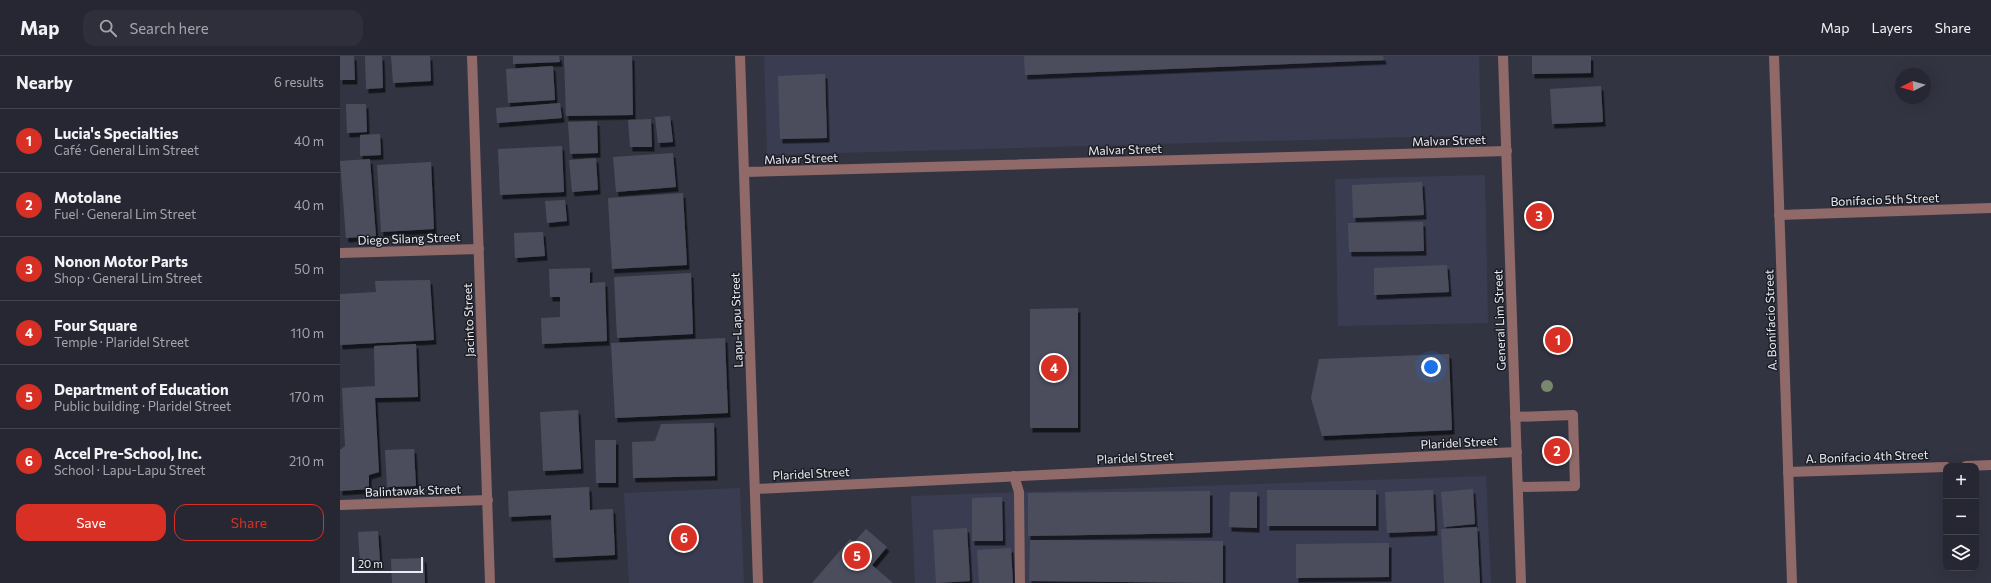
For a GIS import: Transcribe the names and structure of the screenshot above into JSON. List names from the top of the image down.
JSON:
{
  "streets": {
    "street": [
      "Malvar Street",
      "Bonifacio 5th Street",
      "Diego Silang Street",
      "Jacinto Street",
      "Lapu-Lapu Street",
      "General Lim Street",
      "A. Bonifacio Street",
      "Plaridel Street",
      "A. Bonifacio 4th Street",
      "Balintawak Street"
    ]
  },
  "crossings": [
    ["Malvar Street", "Lapu-Lapu Street"],
    ["Malvar Street", "General Lim Street"],
    ["Bonifacio 5th Street", "A. Bonifacio Street"],
    ["Diego Silang Street", "Jacinto Street"],
    ["Jacinto Street", "Balintawak Street"],
    ["Lapu-Lapu Street", "Plaridel Street"],
    ["General Lim Street", "Plaridel Street"],
    ["A. Bonifacio Street", "A. Bonifacio 4th Street"]
  ],
  "scale_bar": "20 m",
  "north": "left",
  "page": {
    "header": "Map",
    "search": "Search here",
    "nav": ["Map", "Layers", "Share"],
    "heading": ["Nearby", "6 results"],
    "list": [
      {
        "mark": "1",
        "name": "Lucia's Specialties",
        "note": "Café · General Lim Street",
        "value": "40 m"
      },
      {
        "mark": "2",
        "name": "Motolane",
        "note": "Fuel · General Lim Street",
        "value": "40 m"
      },
      {
        "mark": "3",
        "name": "Nonon Motor Parts",
        "note": "Shop · General Lim Street",
        "value": "50 m"
      },
      {
        "mark": "4",
        "name": "Four Square",
        "note": "Temple · Plaridel Street",
        "value": "110 m"
      },
      {
        "mark": "5",
        "name": "Department of Education",
        "note": "Public building · Plaridel Street",
        "value": "170 m"
      },
      {
        "mark": "6",
        "name": "Accel Pre-School, Inc.",
        "note": "School · Lapu-Lapu Street",
        "value": "210 m"
      }
    ],
    "pins": [
      "3",
      "1",
      "4",
      "2",
      "6",
      "5"
    ],
    "map_buttons": ["+", "−"],
    "buttons": ["Save", "Share"],
    "scale": "20 m"
  }
}
